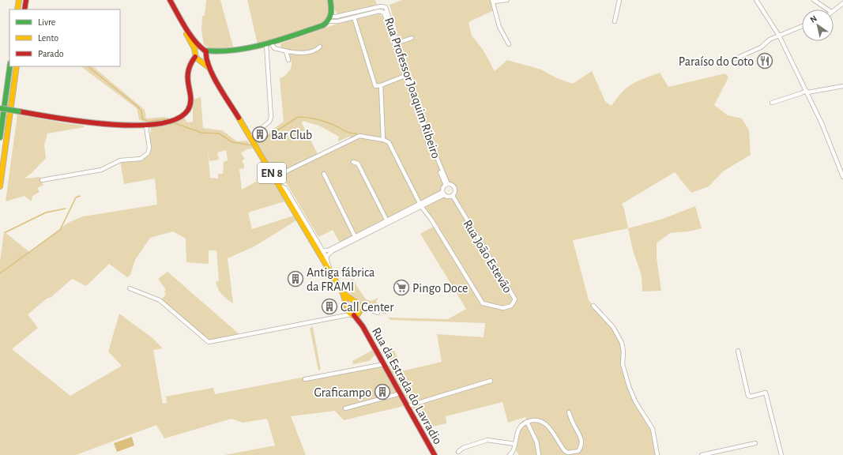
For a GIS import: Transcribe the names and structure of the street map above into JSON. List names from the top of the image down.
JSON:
{
  "streets": {
    "main road": ["EN 8", "Rua da Estrada do Lavradio"],
    "street": ["Rua Professor Joaquim Ribeiro", "Rua João Estevão"]
  },
  "crossings": [
    ["Rua Professor Joaquim Ribeiro", "Rua João Estevão"],
    ["EN 8", "Rua da Estrada do Lavradio"]
  ],
  "places": {
    "restaurant": ["Paraíso do Coto"],
    "building": [
      "Bar Club",
      "Antiga fábrica da FRAMI",
      "Call Center",
      "Graficampo"
    ],
    "supermarket": ["Pingo Doce"]
  },
  "legend": ["Livre", "Lento", "Parado"],
  "north": "top left"
}
